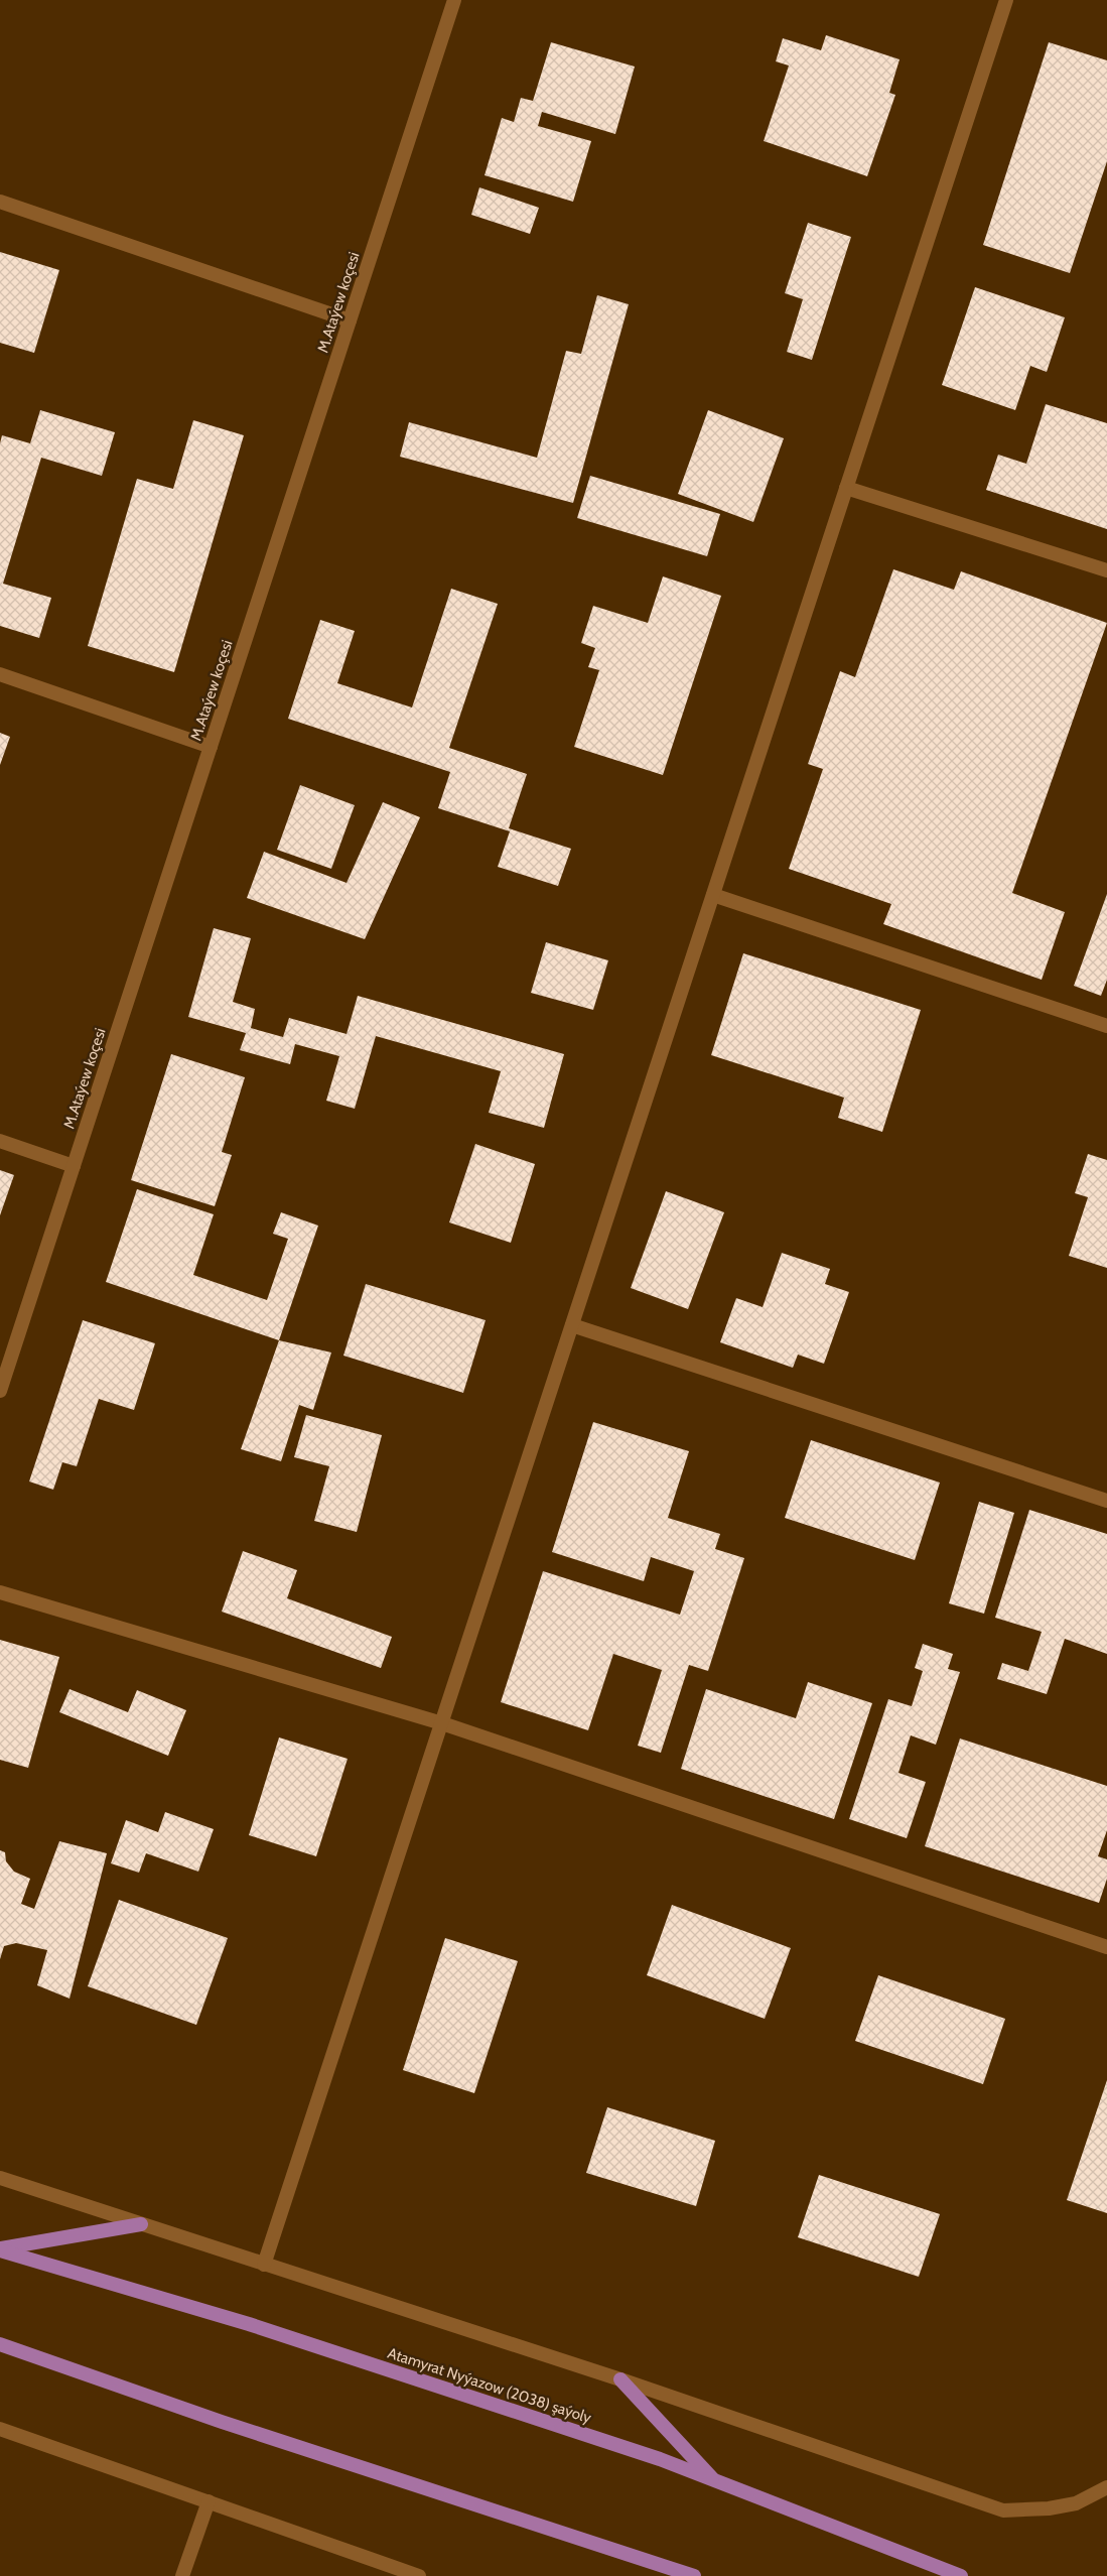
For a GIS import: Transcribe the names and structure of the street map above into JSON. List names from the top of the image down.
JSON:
{
  "streets": {
    "main road": ["Atamyrat Nyýazow (2038) şaýoly"],
    "street": ["M.Ataýew koçesi"]
  }
}
